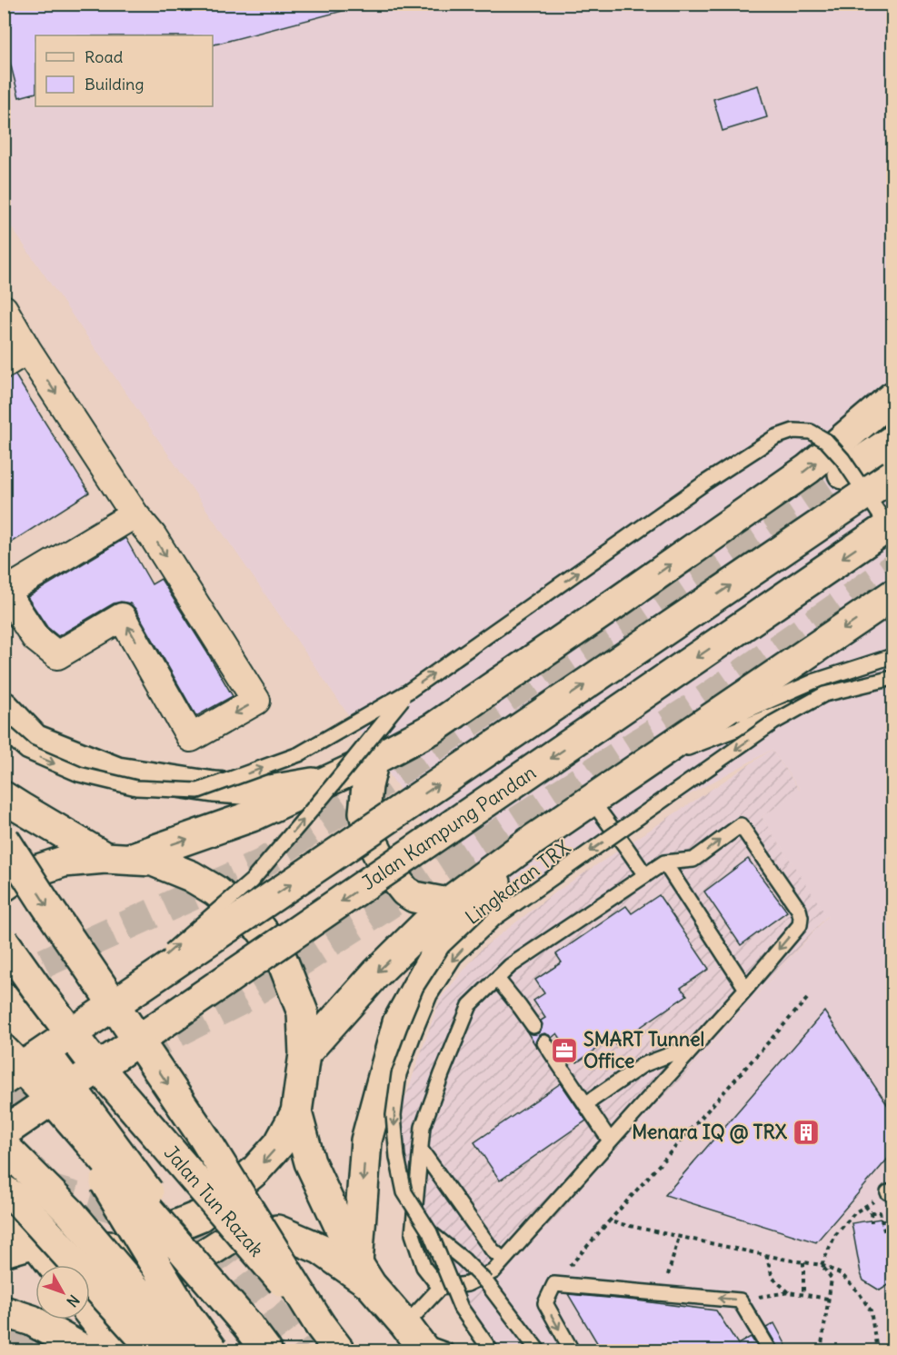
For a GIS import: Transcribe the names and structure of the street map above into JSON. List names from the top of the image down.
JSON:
{
  "streets": {
    "main road": ["Jalan Kampung Pandan", "Jalan Tun Razak"],
    "lane": ["Lingkaran TRX"]
  },
  "places": {
    "office": ["SMART Tunnel Office"],
    "building": ["Menara IQ @ TRX"]
  },
  "legend": ["Road", "Building"],
  "north": "bottom right"
}
